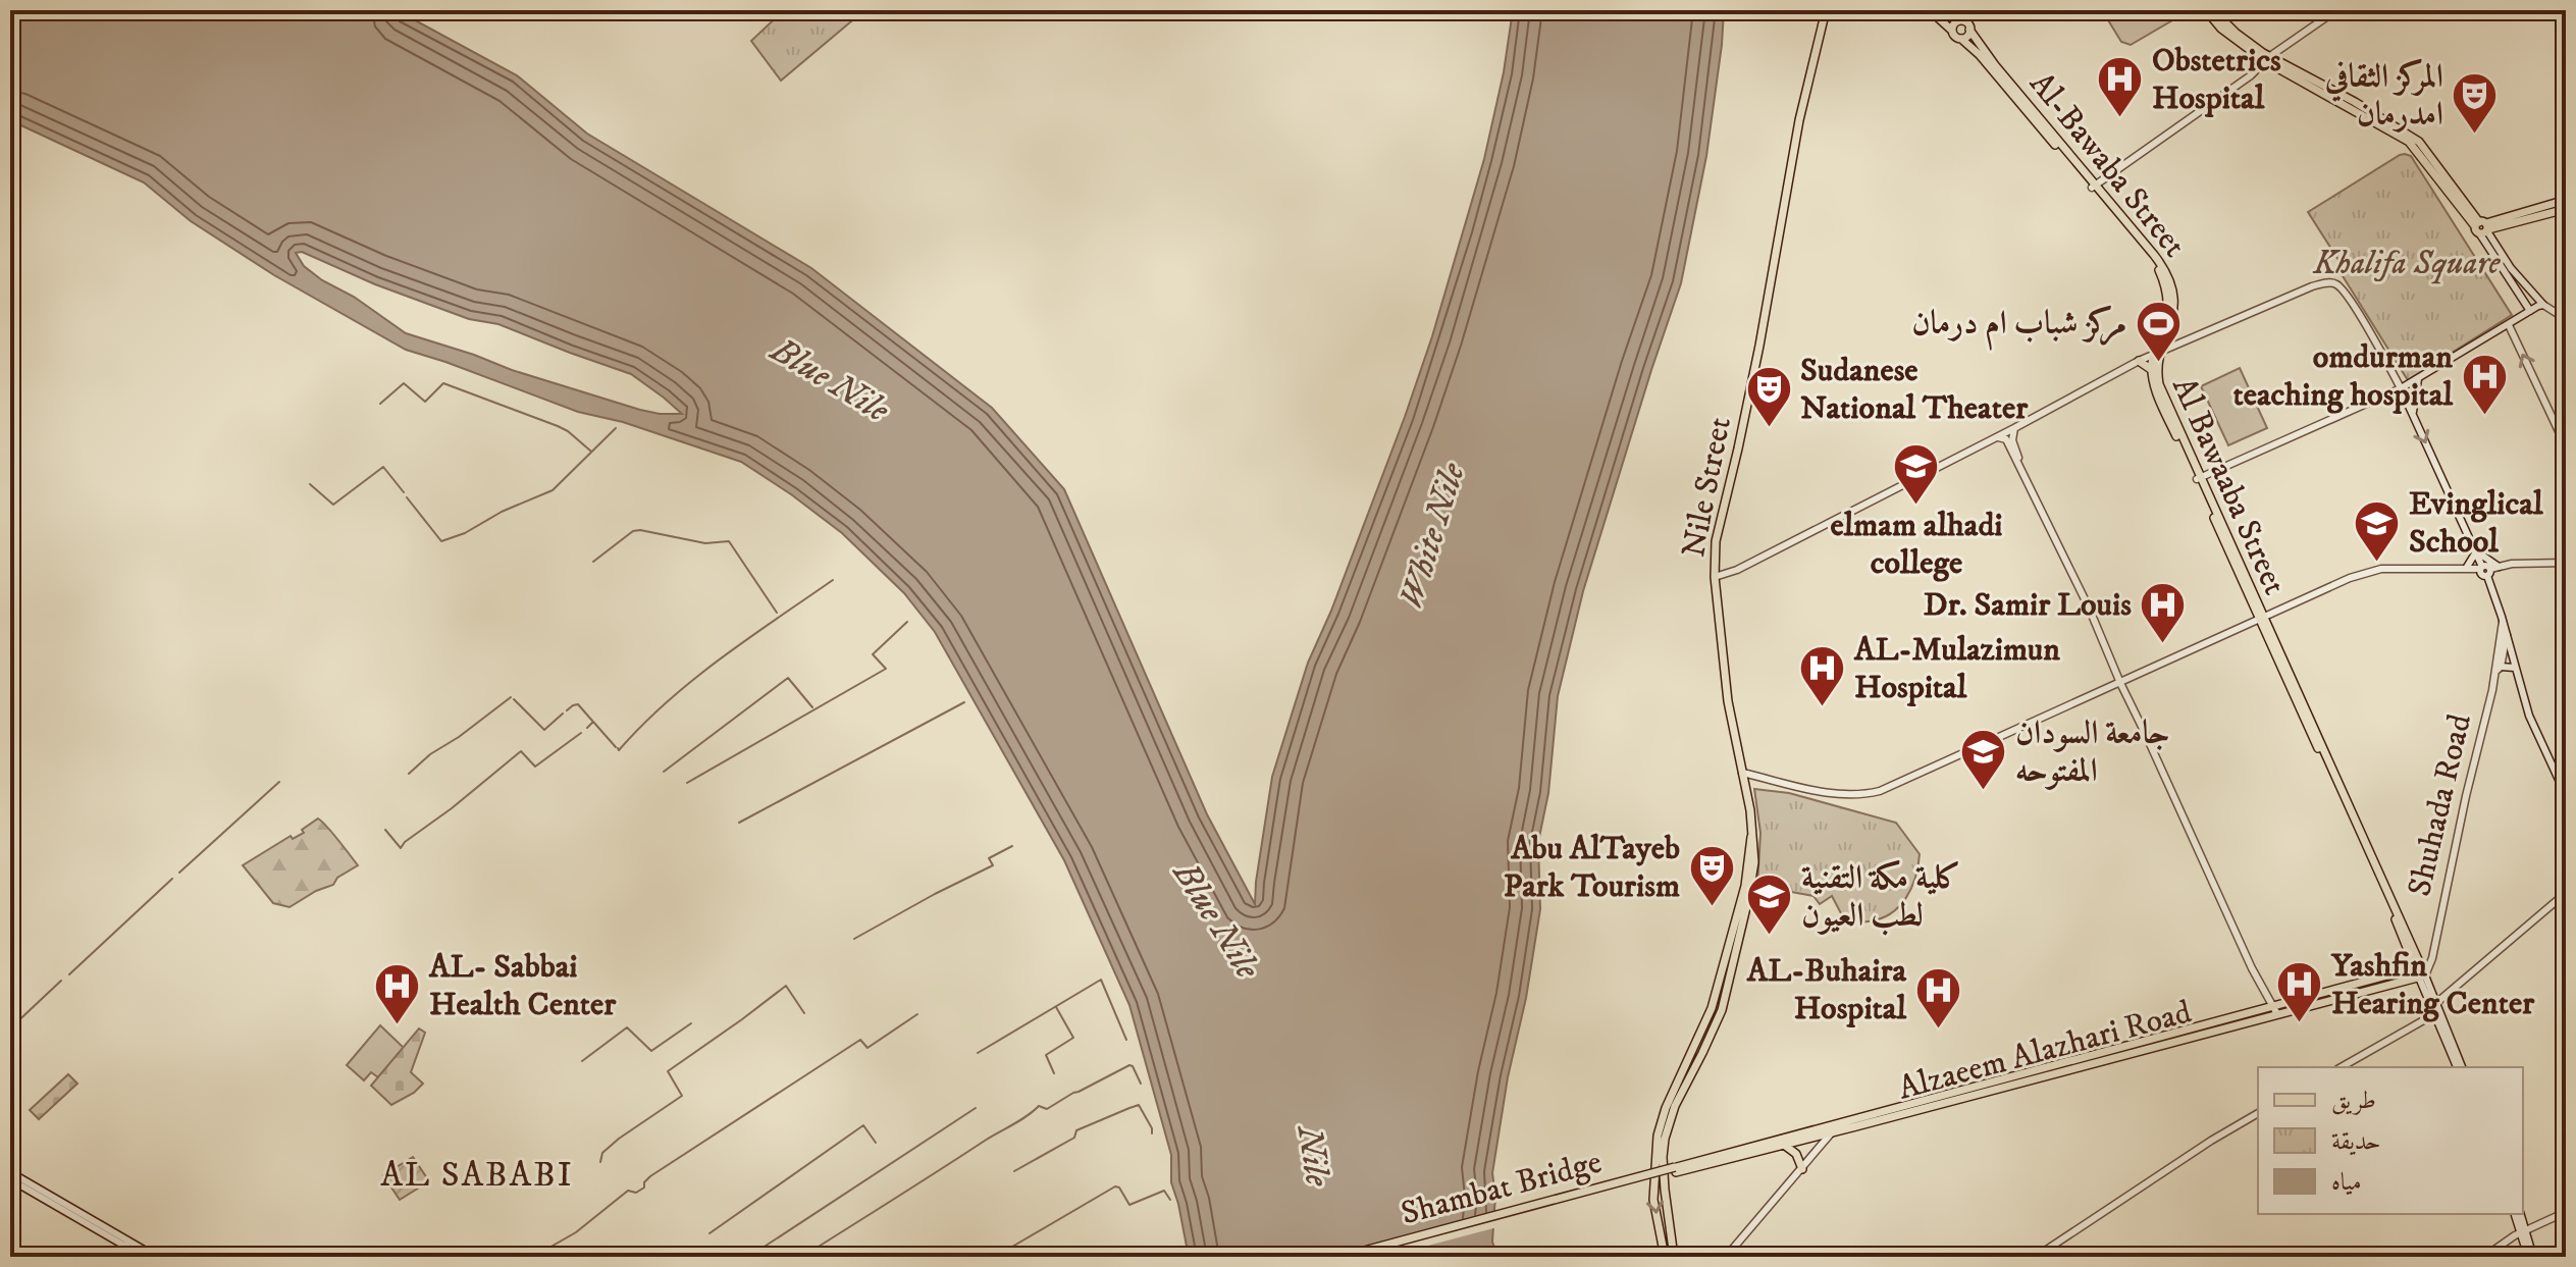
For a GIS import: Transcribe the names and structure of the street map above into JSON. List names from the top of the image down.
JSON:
{
  "streets": {
    "main road": [
      "Al-Bawaba Street",
      "Al Bawaaba Street",
      "Nile Street",
      "Alzaeem Alazhari Road",
      "Shambat Bridge"
    ],
    "street": ["Shuhada Road"]
  },
  "crossings": [
    ["Al-Bawaba Street", "Al Bawaaba Street"],
    ["Al Bawaaba Street", "Shuhada Road"],
    ["Al Bawaaba Street", "Alzaeem Alazhari Road"],
    ["Shuhada Road", "Alzaeem Alazhari Road"],
    ["Alzaeem Alazhari Road", "Shambat Bridge"]
  ],
  "districts": ["AL SABABI"],
  "water": ["Blue Nile", "White Nile", "Nile"],
  "parks": ["Khalifa Square"],
  "places": {
    "hospital": [
      "Obstetrics Hospital",
      "omdurman teaching hospital",
      "Dr. Samir Louis",
      "AL-Mulazimun Hospital",
      "Yashfin Hearing Center",
      "AL- Sabbai Health Center",
      "AL-Buhaira Hospital"
    ],
    "theatre": ["المركز الثقافي امدرمان", "Sudanese National Theater", "Abu AlTayeb Park Tourism"],
    "sports": ["مركز شباب ام درمان"],
    "school or university": [
      "elmam alhadi college",
      "Evinglical School",
      "جامعة السودان المفتوحه",
      "كلية مكة التقنية لطب العيون"
    ]
  },
  "legend": ["طريق", "حديقة", "مياه"]
}
